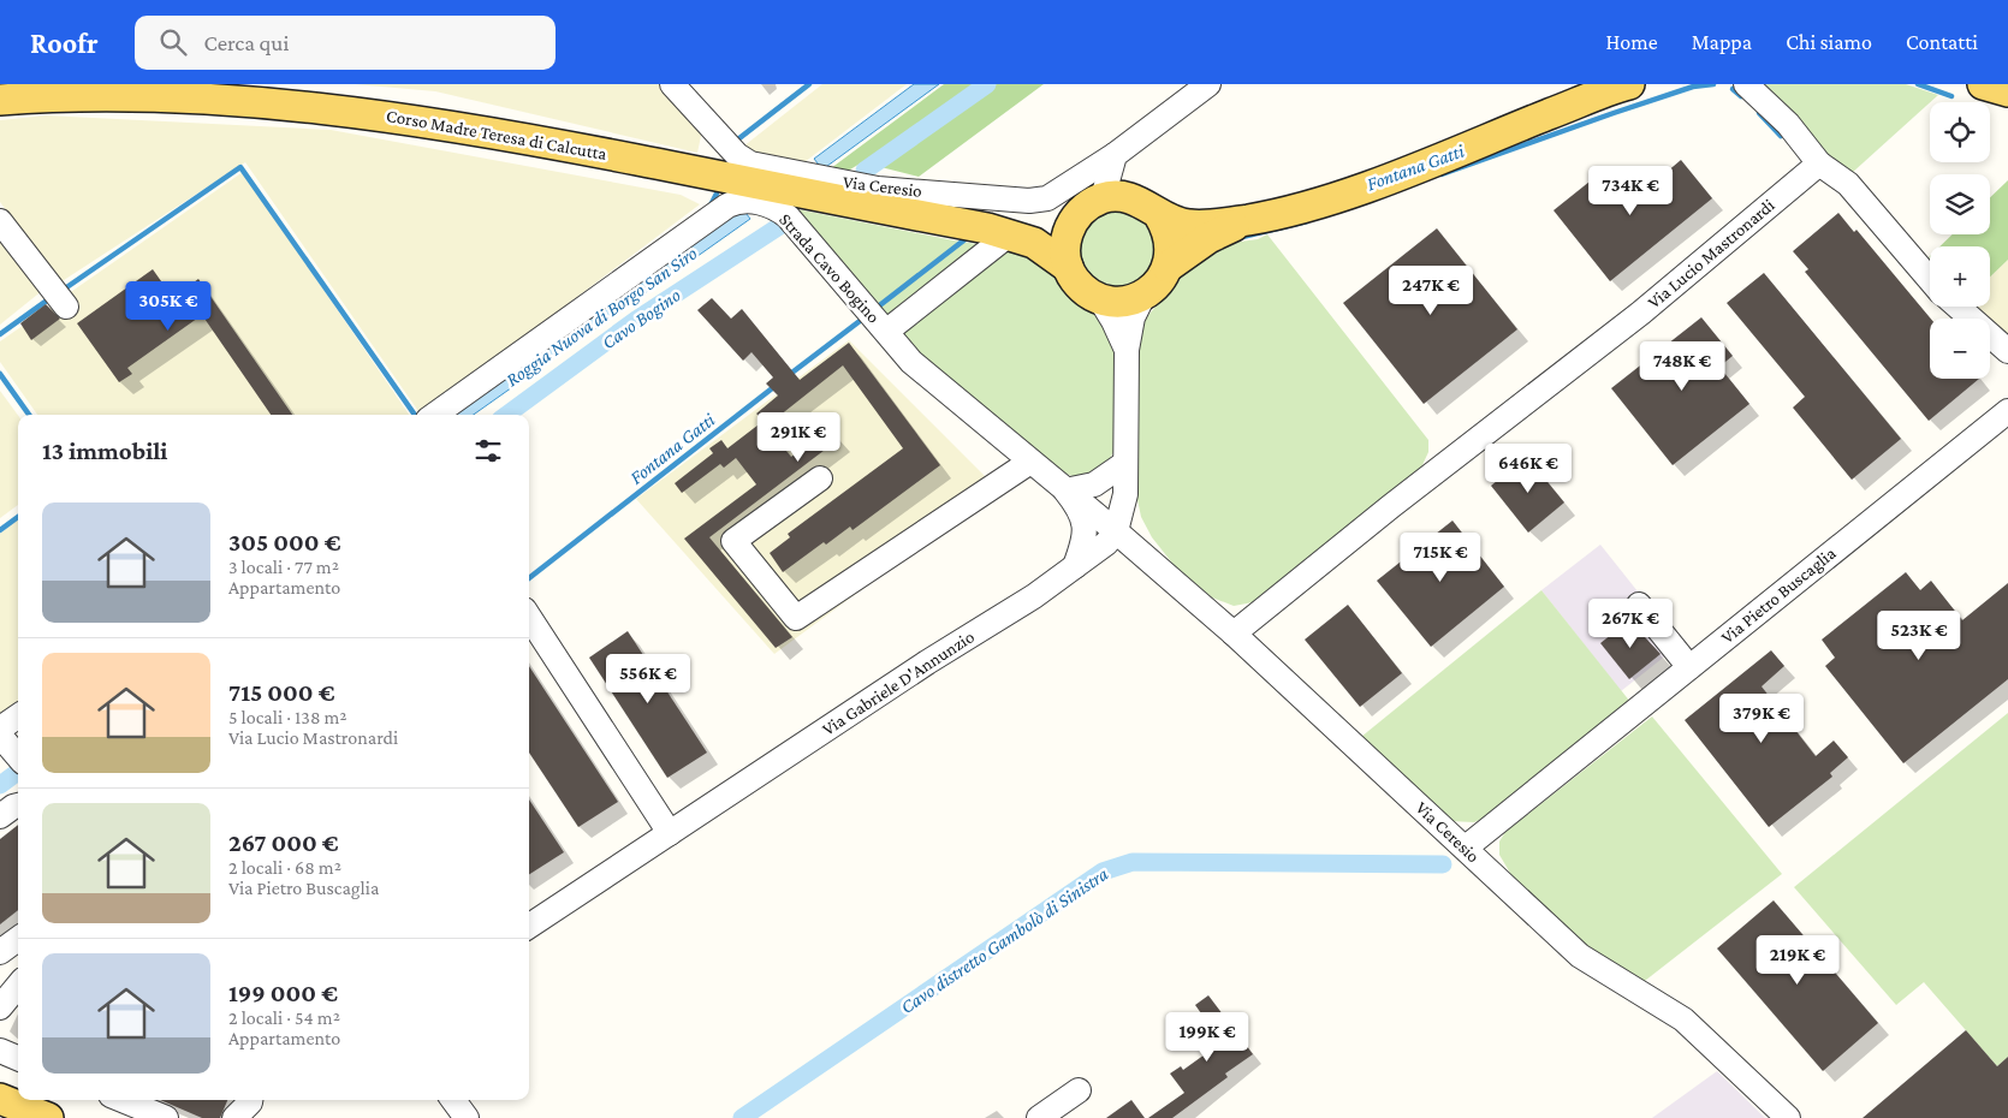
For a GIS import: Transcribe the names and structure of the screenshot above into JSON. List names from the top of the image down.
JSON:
{
  "streets": {
    "main road": ["Corso Madre Teresa di Calcutta"],
    "street": [
      "Via Ceresio",
      "Via Lucio Mastronardi",
      "Strada Cavo Bogino",
      "Via Pietro Buscaglia",
      "Via Gabriele D'Annunzio"
    ]
  },
  "crossings": [
    ["Via Ceresio", "Via Lucio Mastronardi"],
    ["Via Ceresio", "Strada Cavo Bogino"],
    ["Via Ceresio", "Via Pietro Buscaglia"],
    ["Via Ceresio", "Via Gabriele D'Annunzio"],
    ["Strada Cavo Bogino", "Via Gabriele D'Annunzio"]
  ],
  "water": [
    "Fontana Gatti",
    "Roggia Nuova di Borgo San Siro",
    "Cavo Bogino",
    "Cavo distretto Gambolò di Sinistra"
  ],
  "page": {
    "header": "Roofr",
    "search": "Cerca qui",
    "nav": [
      "Home",
      "Mappa",
      "Chi siamo",
      "Contatti"
    ],
    "map_buttons": ["+", "−"],
    "price": [
      "734K €",
      "247K €",
      "305K €",
      "748K €",
      "291K €",
      "646K €",
      "715K €",
      "267K €",
      "523K €",
      "556K €",
      "379K €",
      "219K €",
      "199K €"
    ],
    "heading": "13 immobili",
    "list": [
      {
        "name": "305 000 €",
        "note": "3 locali · 77 m² · Appartamento"
      },
      {
        "name": "715 000 €",
        "note": "5 locali · 138 m² · Via Lucio Mastronardi"
      },
      {
        "name": "267 000 €",
        "note": "2 locali · 68 m² · Via Pietro Buscaglia"
      },
      {
        "name": "199 000 €",
        "note": "2 locali · 54 m² · Appartamento"
      }
    ]
  }
}
